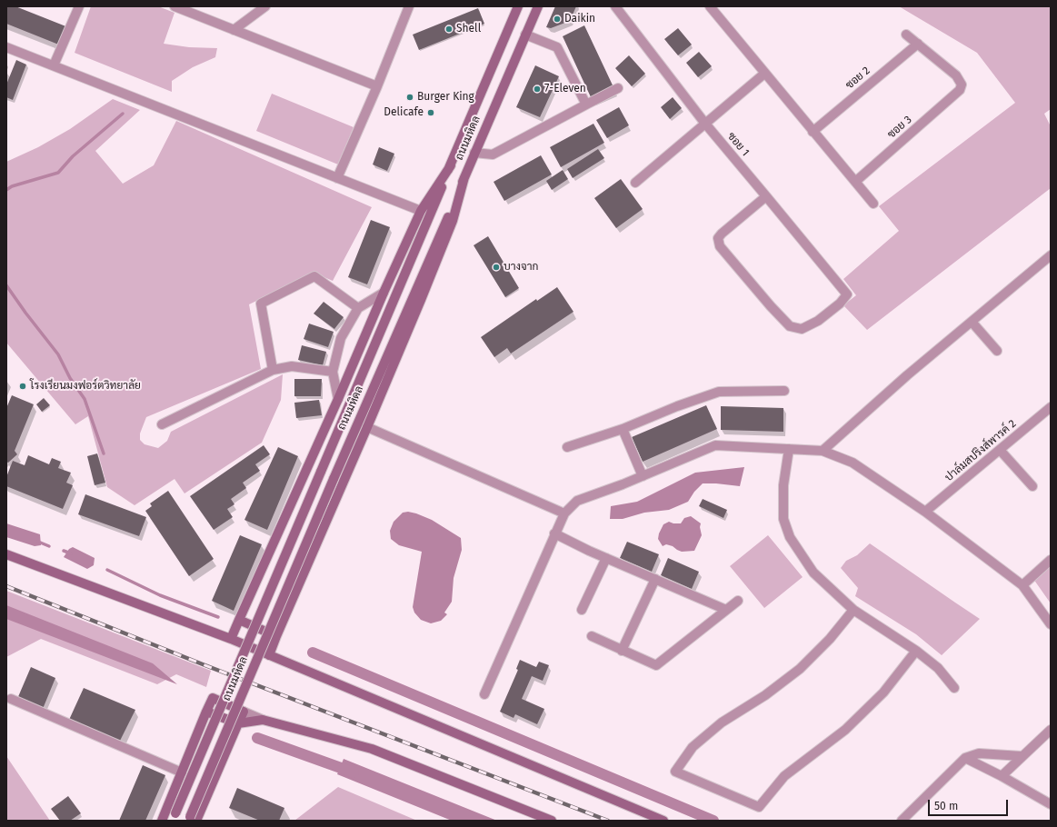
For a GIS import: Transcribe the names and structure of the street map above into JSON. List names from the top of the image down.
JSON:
{
  "streets": {
    "main road": ["ถนนมหิดล"],
    "street": [
      "ซอย 2",
      "ซอย 3",
      "ซอย 1",
      "ปาล์มสปริงส์พารค์ 2"
    ]
  },
  "crossings": [
    ["ซอย 2", "ซอย 3"]
  ],
  "places": [
    "Daikin",
    "Shell",
    "7-Eleven",
    "Burger King",
    "Delicafe",
    "บางจาก",
    "โรงเรียนมงฟอร์ตวิทยาลัย"
  ],
  "scale_bar": "50 m"
}
